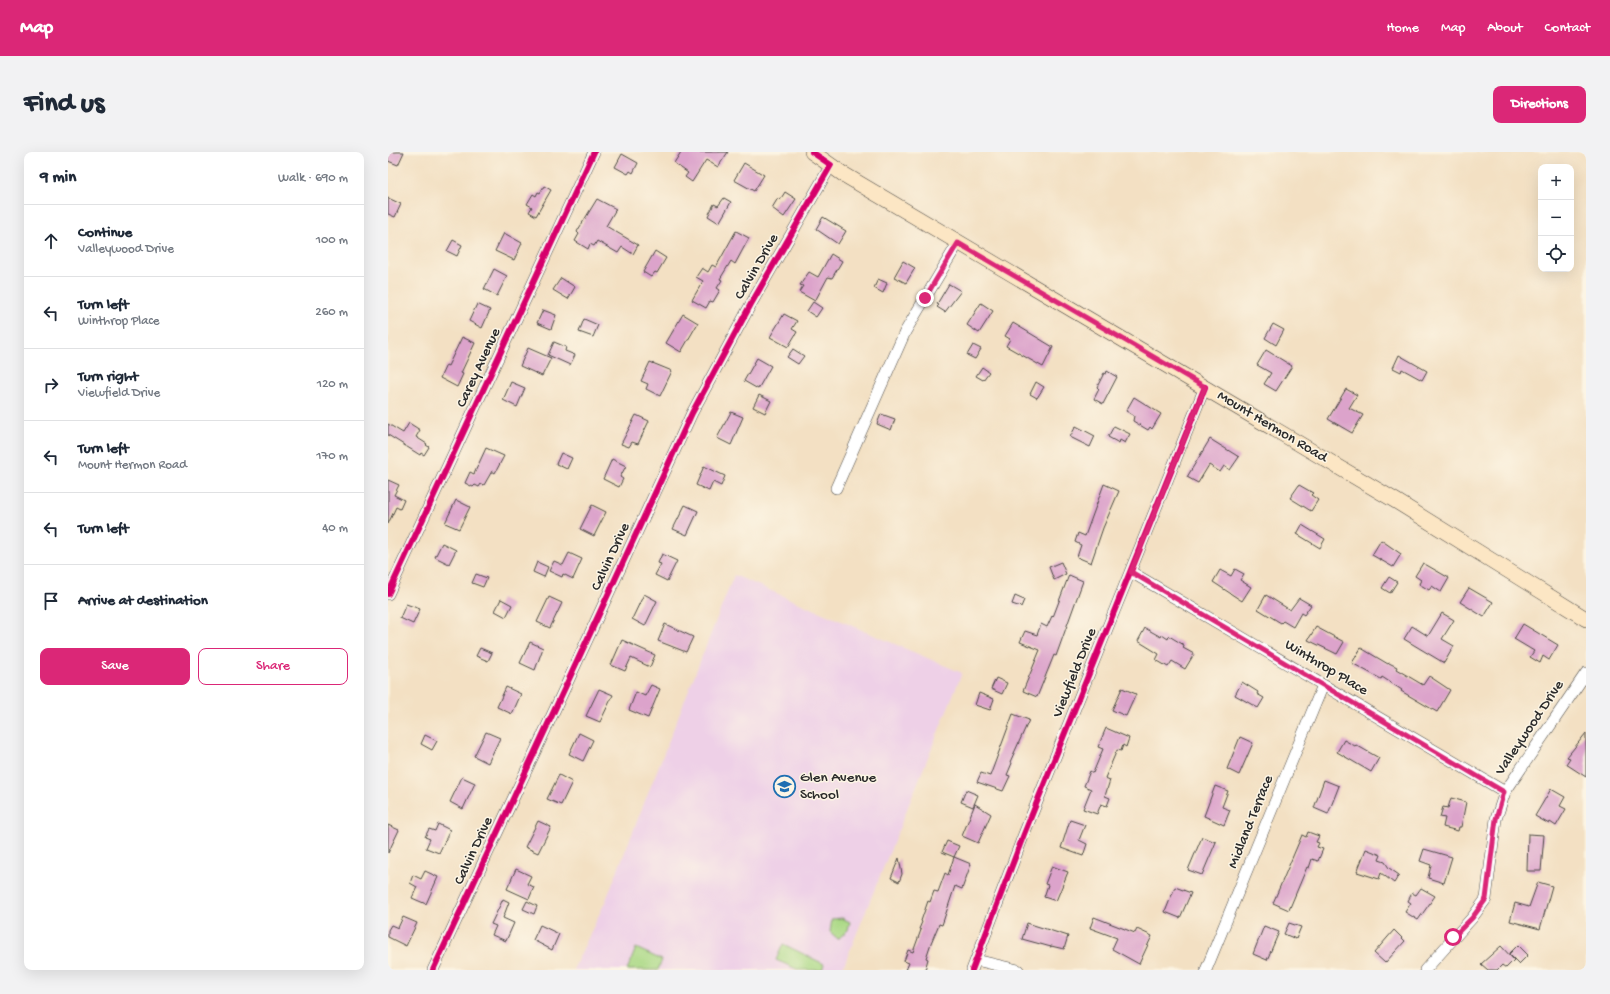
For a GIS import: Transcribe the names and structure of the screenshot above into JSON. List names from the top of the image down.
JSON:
{
  "streets": {
    "main road": ["Mount Hermon Road"],
    "street": [
      "Calvin Drive",
      "Carey Avenue",
      "Winthrop Place",
      "Viewfield Drive",
      "Valleywood Drive",
      "Midland Terrace"
    ]
  },
  "crossings": [
    ["Calvin Drive", "Mount Hermon Road"],
    ["Mount Hermon Road", "Viewfield Drive"],
    ["Winthrop Place", "Viewfield Drive"],
    ["Winthrop Place", "Valleywood Drive"],
    ["Winthrop Place", "Midland Terrace"]
  ],
  "places": {
    "school or university": ["Glen Avenue School"]
  },
  "page": {
    "header": "Map",
    "nav": [
      "Home",
      "Map",
      "About",
      "Contact"
    ],
    "buttons": [
      "Directions",
      ["Save", "Share"]
    ],
    "title": "Find us",
    "heading": ["9 min", "Walk · 690 m"],
    "map_buttons": ["+", "−"],
    "list": [
      ["Continue", "Valleywood Drive", "100 m"],
      ["Turn left", "Winthrop Place", "260 m"],
      ["Turn right", "Viewfield Drive", "120 m"],
      ["Turn left", "Mount Hermon Road", "170 m"],
      ["Turn left", "40 m"],
      "Arrive at destination"
    ]
  }
}
